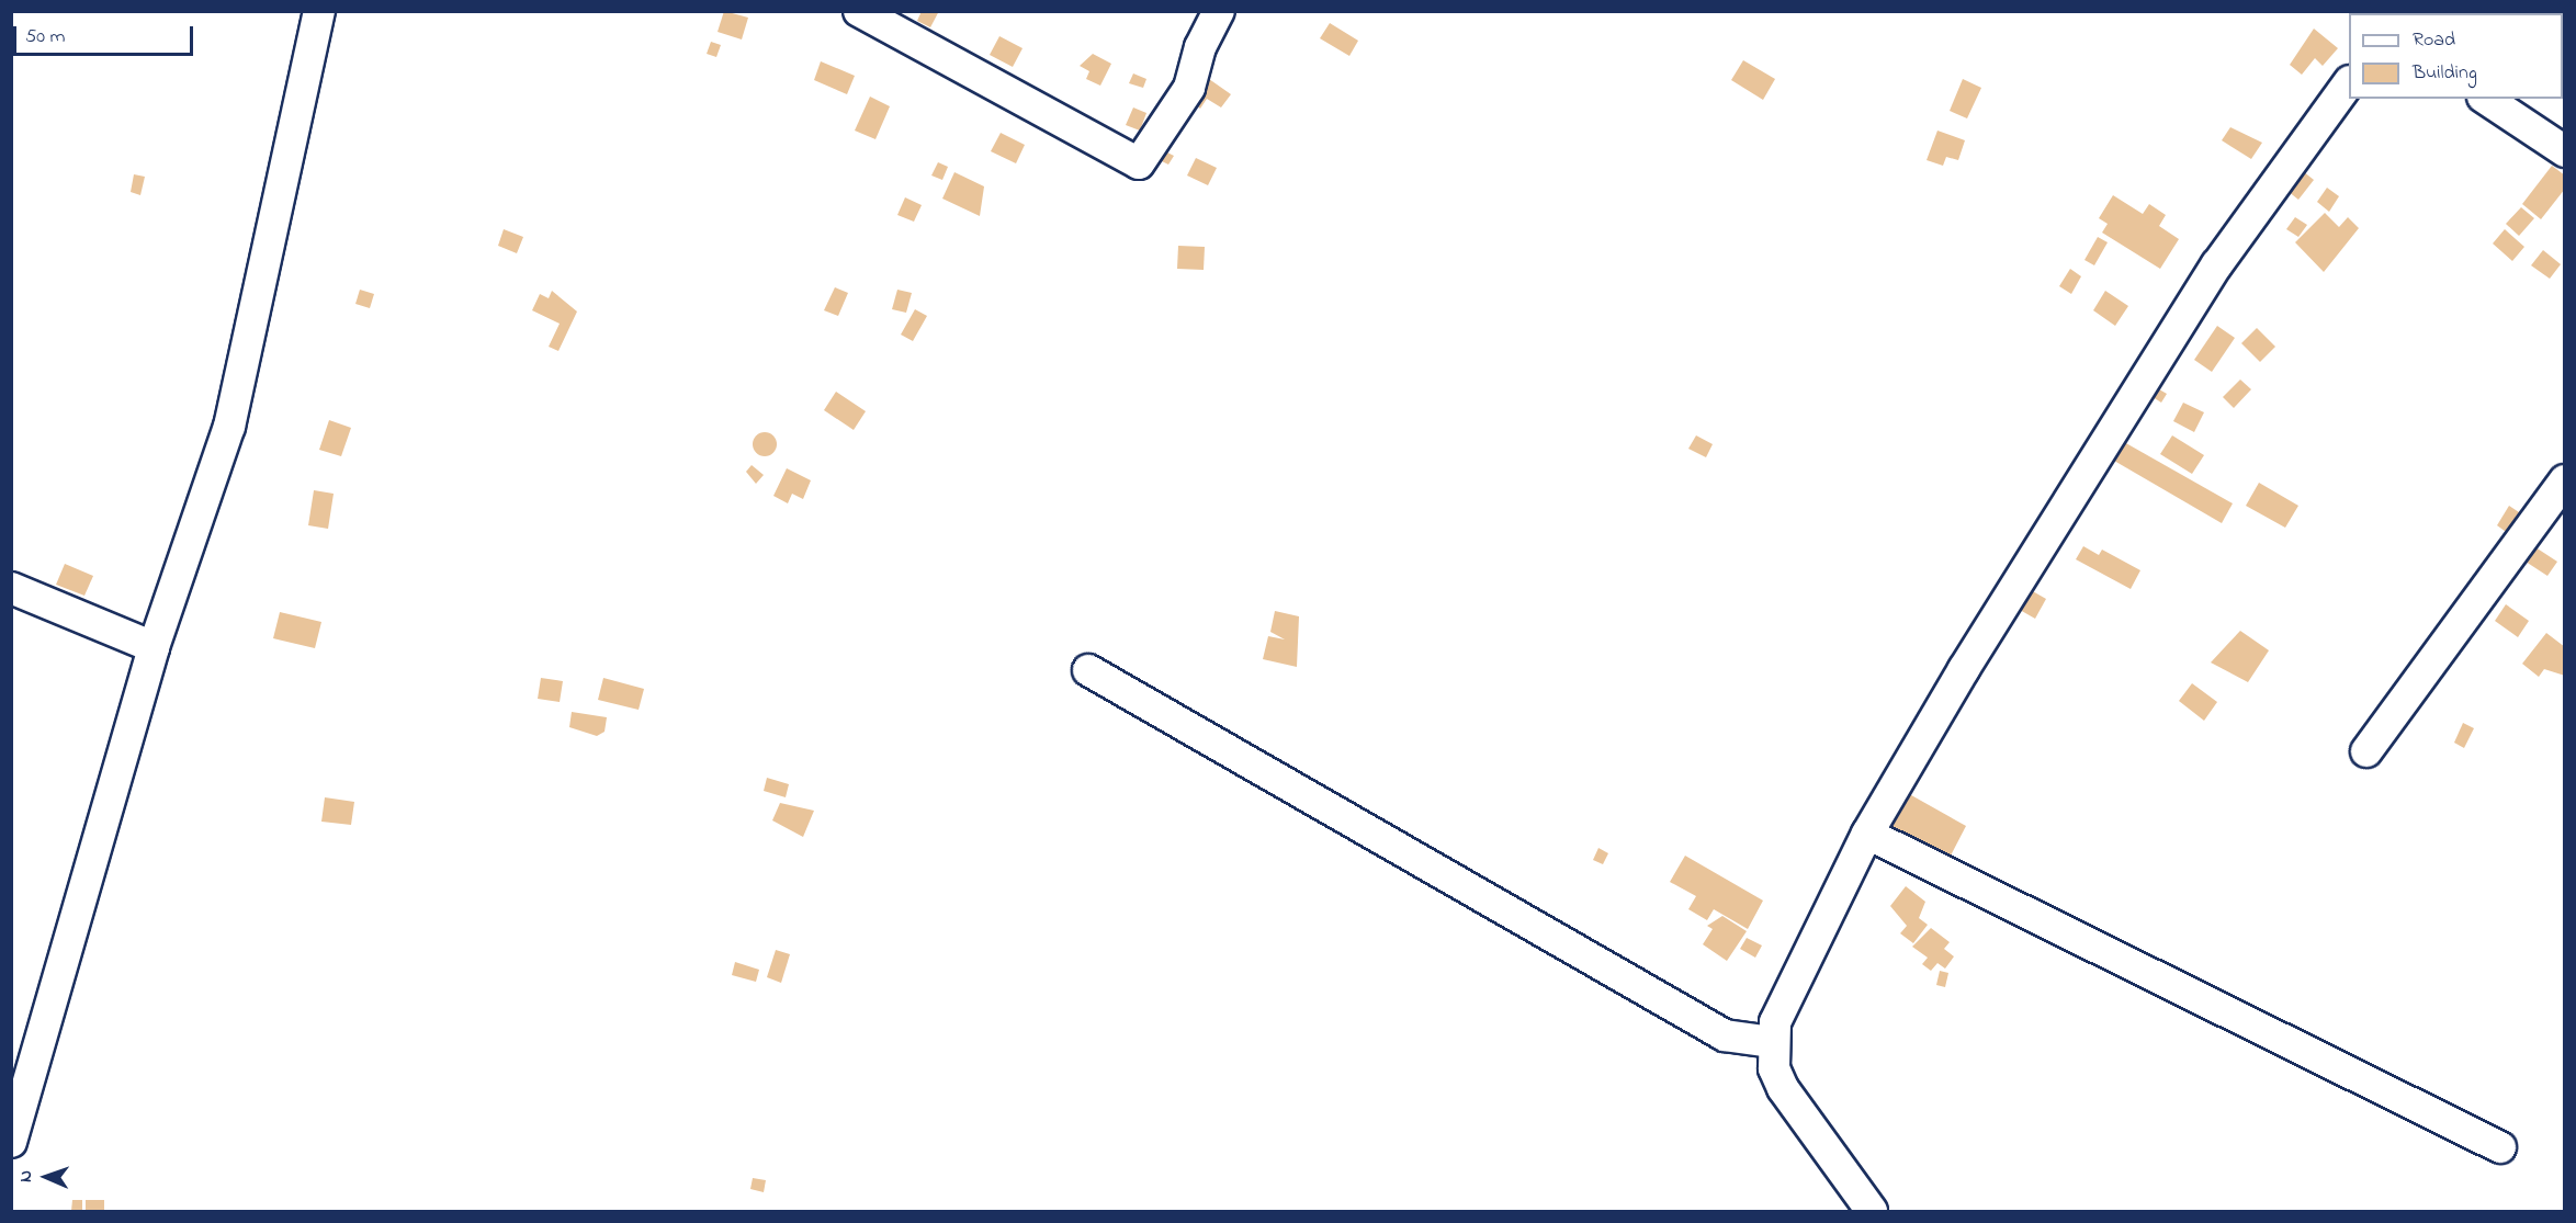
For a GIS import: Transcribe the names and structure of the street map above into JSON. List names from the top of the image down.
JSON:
{
  "legend": ["Road", "Building"],
  "scale_bar": "50 m",
  "north": "left"
}
